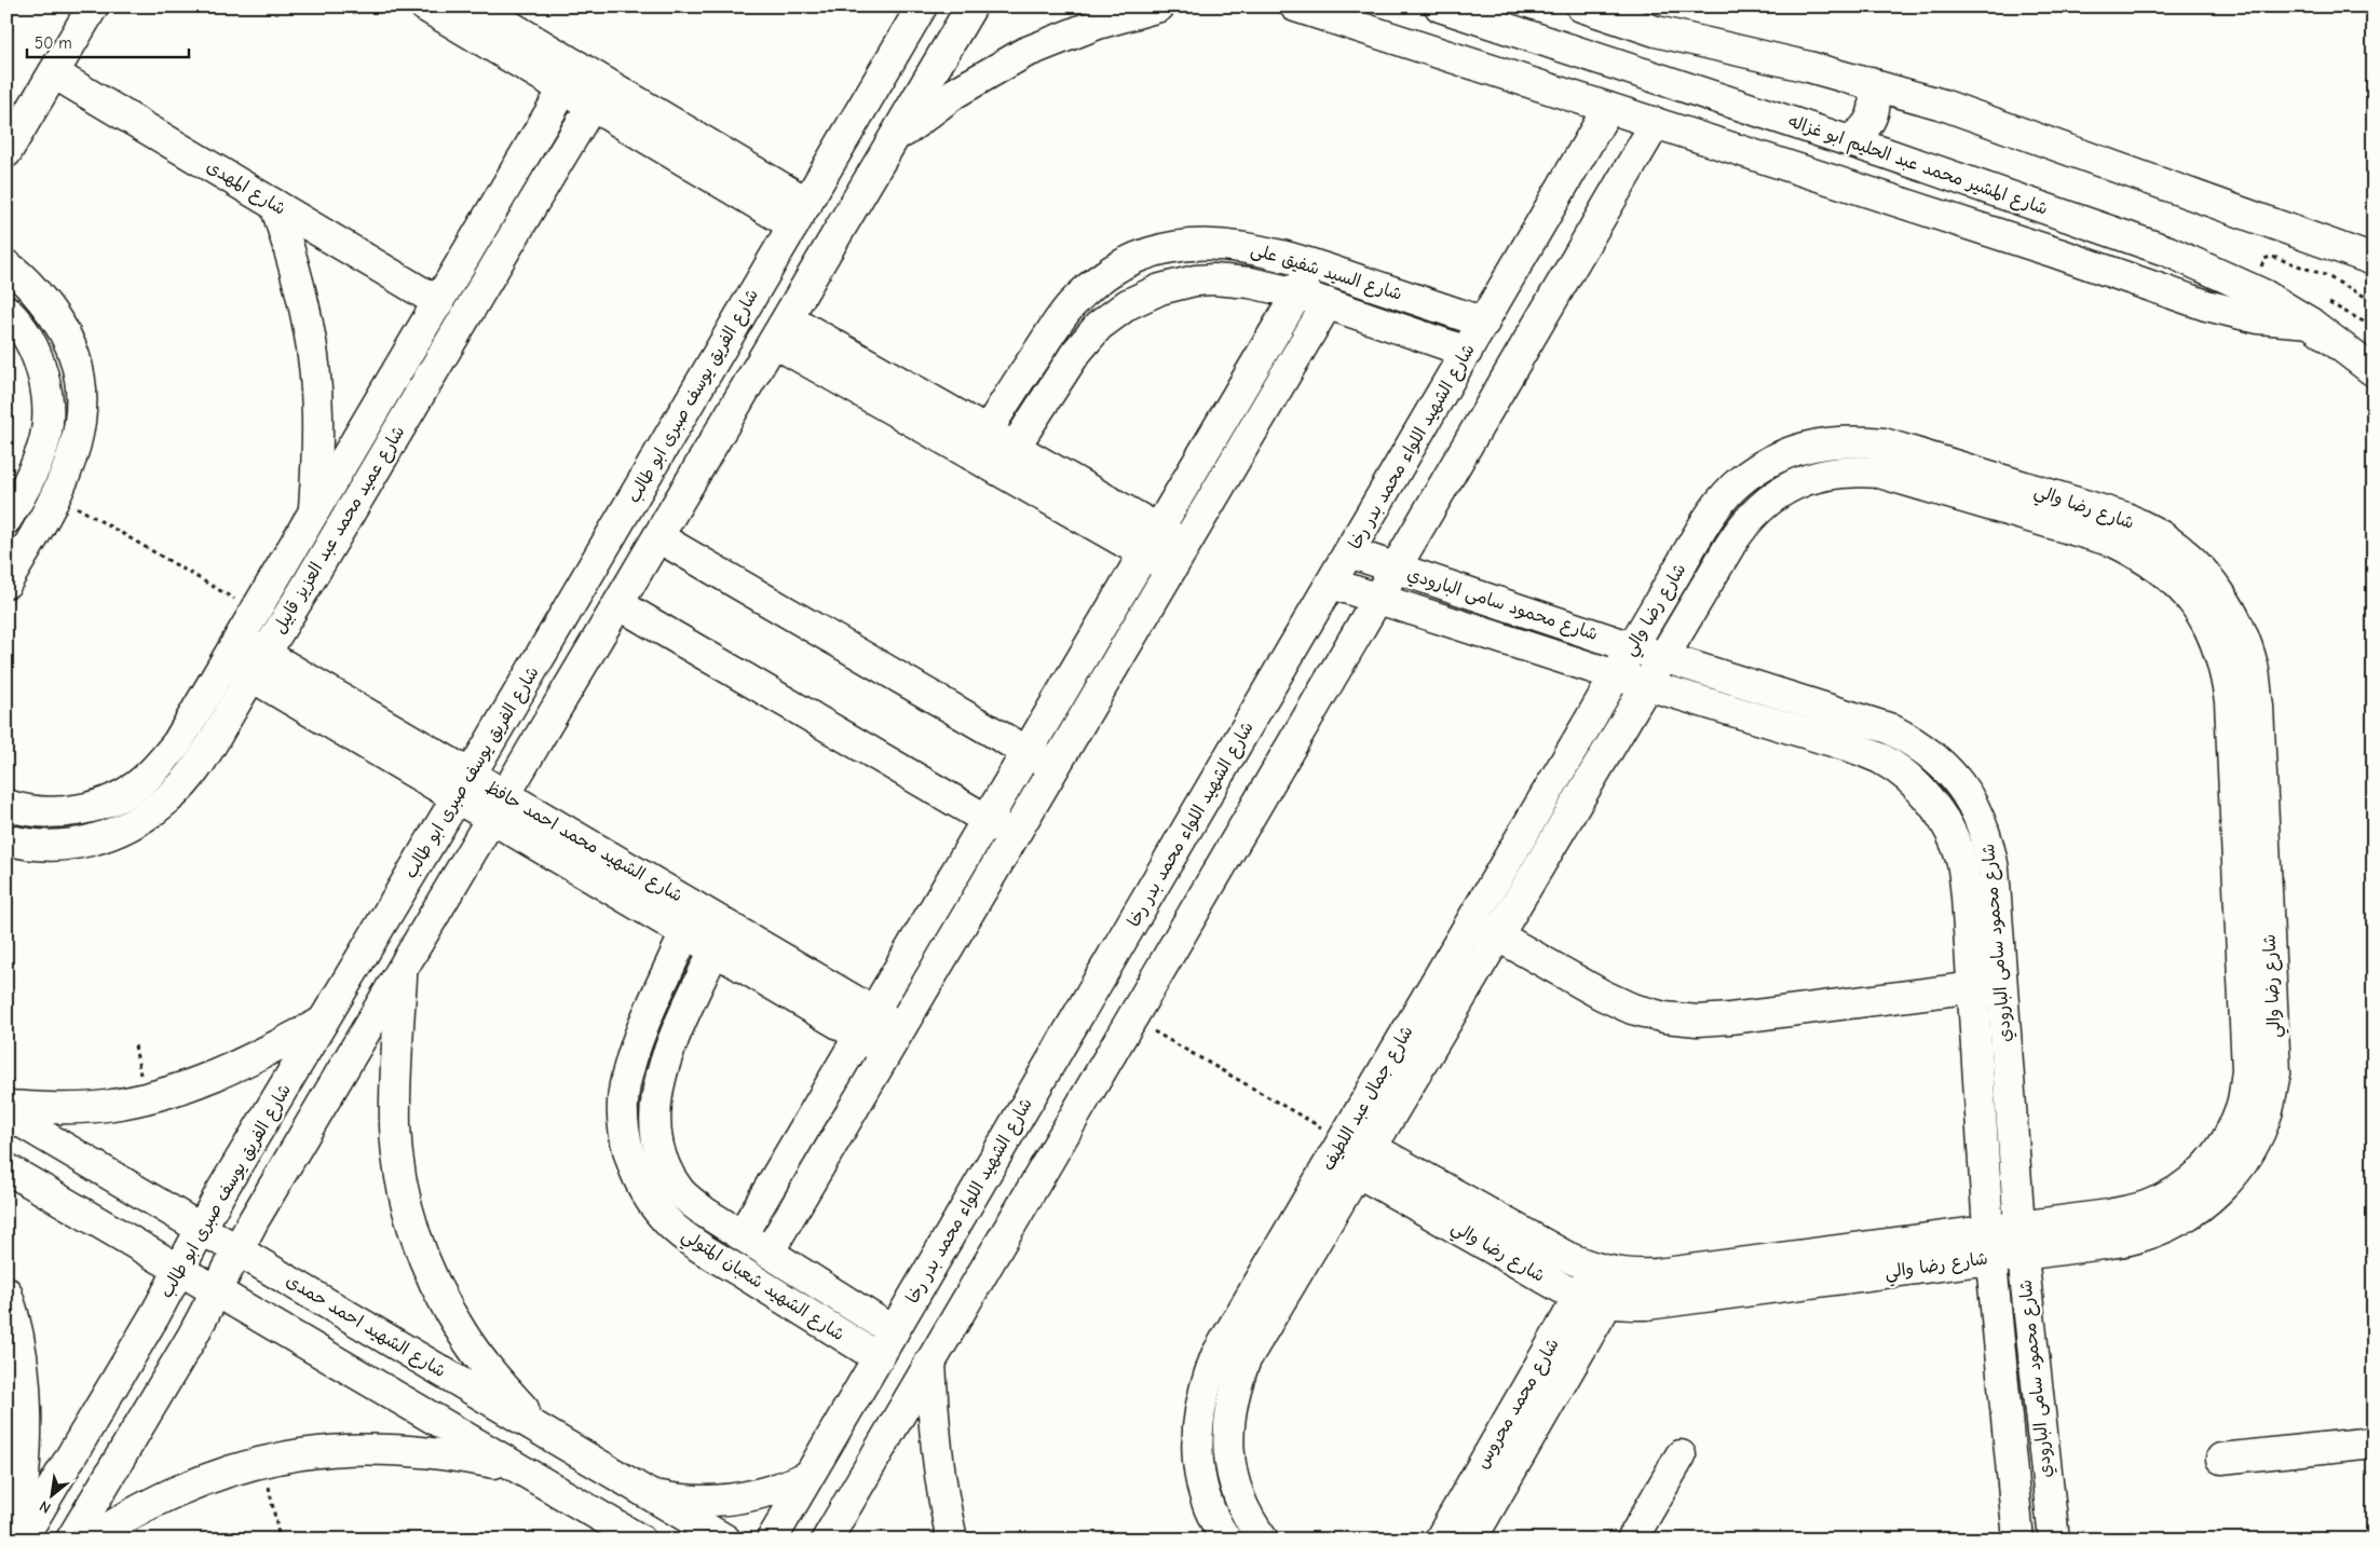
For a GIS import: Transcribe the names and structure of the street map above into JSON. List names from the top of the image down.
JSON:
{
  "streets": {
    "street": [
      "شارع المشير محمد عبد الحليم ابو غزاله",
      "شارع المهدى",
      "شارع السيد شفيق على",
      "شارع الفريق يوسف صبرى ابو طالب",
      "شارع الشهيد اللواء محمد بدر رخا",
      "شارع رضا والي",
      "شارع عميد محمد عبد العزيز قابيل",
      "شارع محمود سامى البارودي",
      "شارع الشهيد محمد احمد حافظ",
      "شارع جمال عبد اللطيف",
      "شارع الشهيد شعبان المتولي",
      "شارع الشهيد احمد حمدى",
      "شارع محمد محروس"
    ]
  },
  "crossings": [
    ["شارع المهدى", "شارع عميد محمد عبد العزيز قابيل"],
    ["شارع السيد شفيق على", "شارع الشهيد اللواء محمد بدر رخا"],
    ["شارع الفريق يوسف صبرى ابو طالب", "شارع الشهيد محمد احمد حافظ"],
    ["شارع الفريق يوسف صبرى ابو طالب", "شارع الشهيد احمد حمدى"],
    ["شارع الشهيد اللواء محمد بدر رخا", "شارع محمود سامى البارودي"],
    ["شارع الشهيد اللواء محمد بدر رخا", "شارع الشهيد شعبان المتولي"],
    ["شارع رضا والي", "شارع محمود سامى البارودي"],
    ["شارع رضا والي", "شارع جمال عبد اللطيف"],
    ["شارع رضا والي", "شارع محمد محروس"],
    ["شارع عميد محمد عبد العزيز قابيل", "شارع الشهيد محمد احمد حافظ"],
    ["شارع محمود سامى البارودي", "شارع جمال عبد اللطيف"],
    ["شارع الشهيد محمد احمد حافظ", "شارع الشهيد شعبان المتولي"]
  ],
  "scale_bar": "50 m",
  "north": "bottom left"
}
